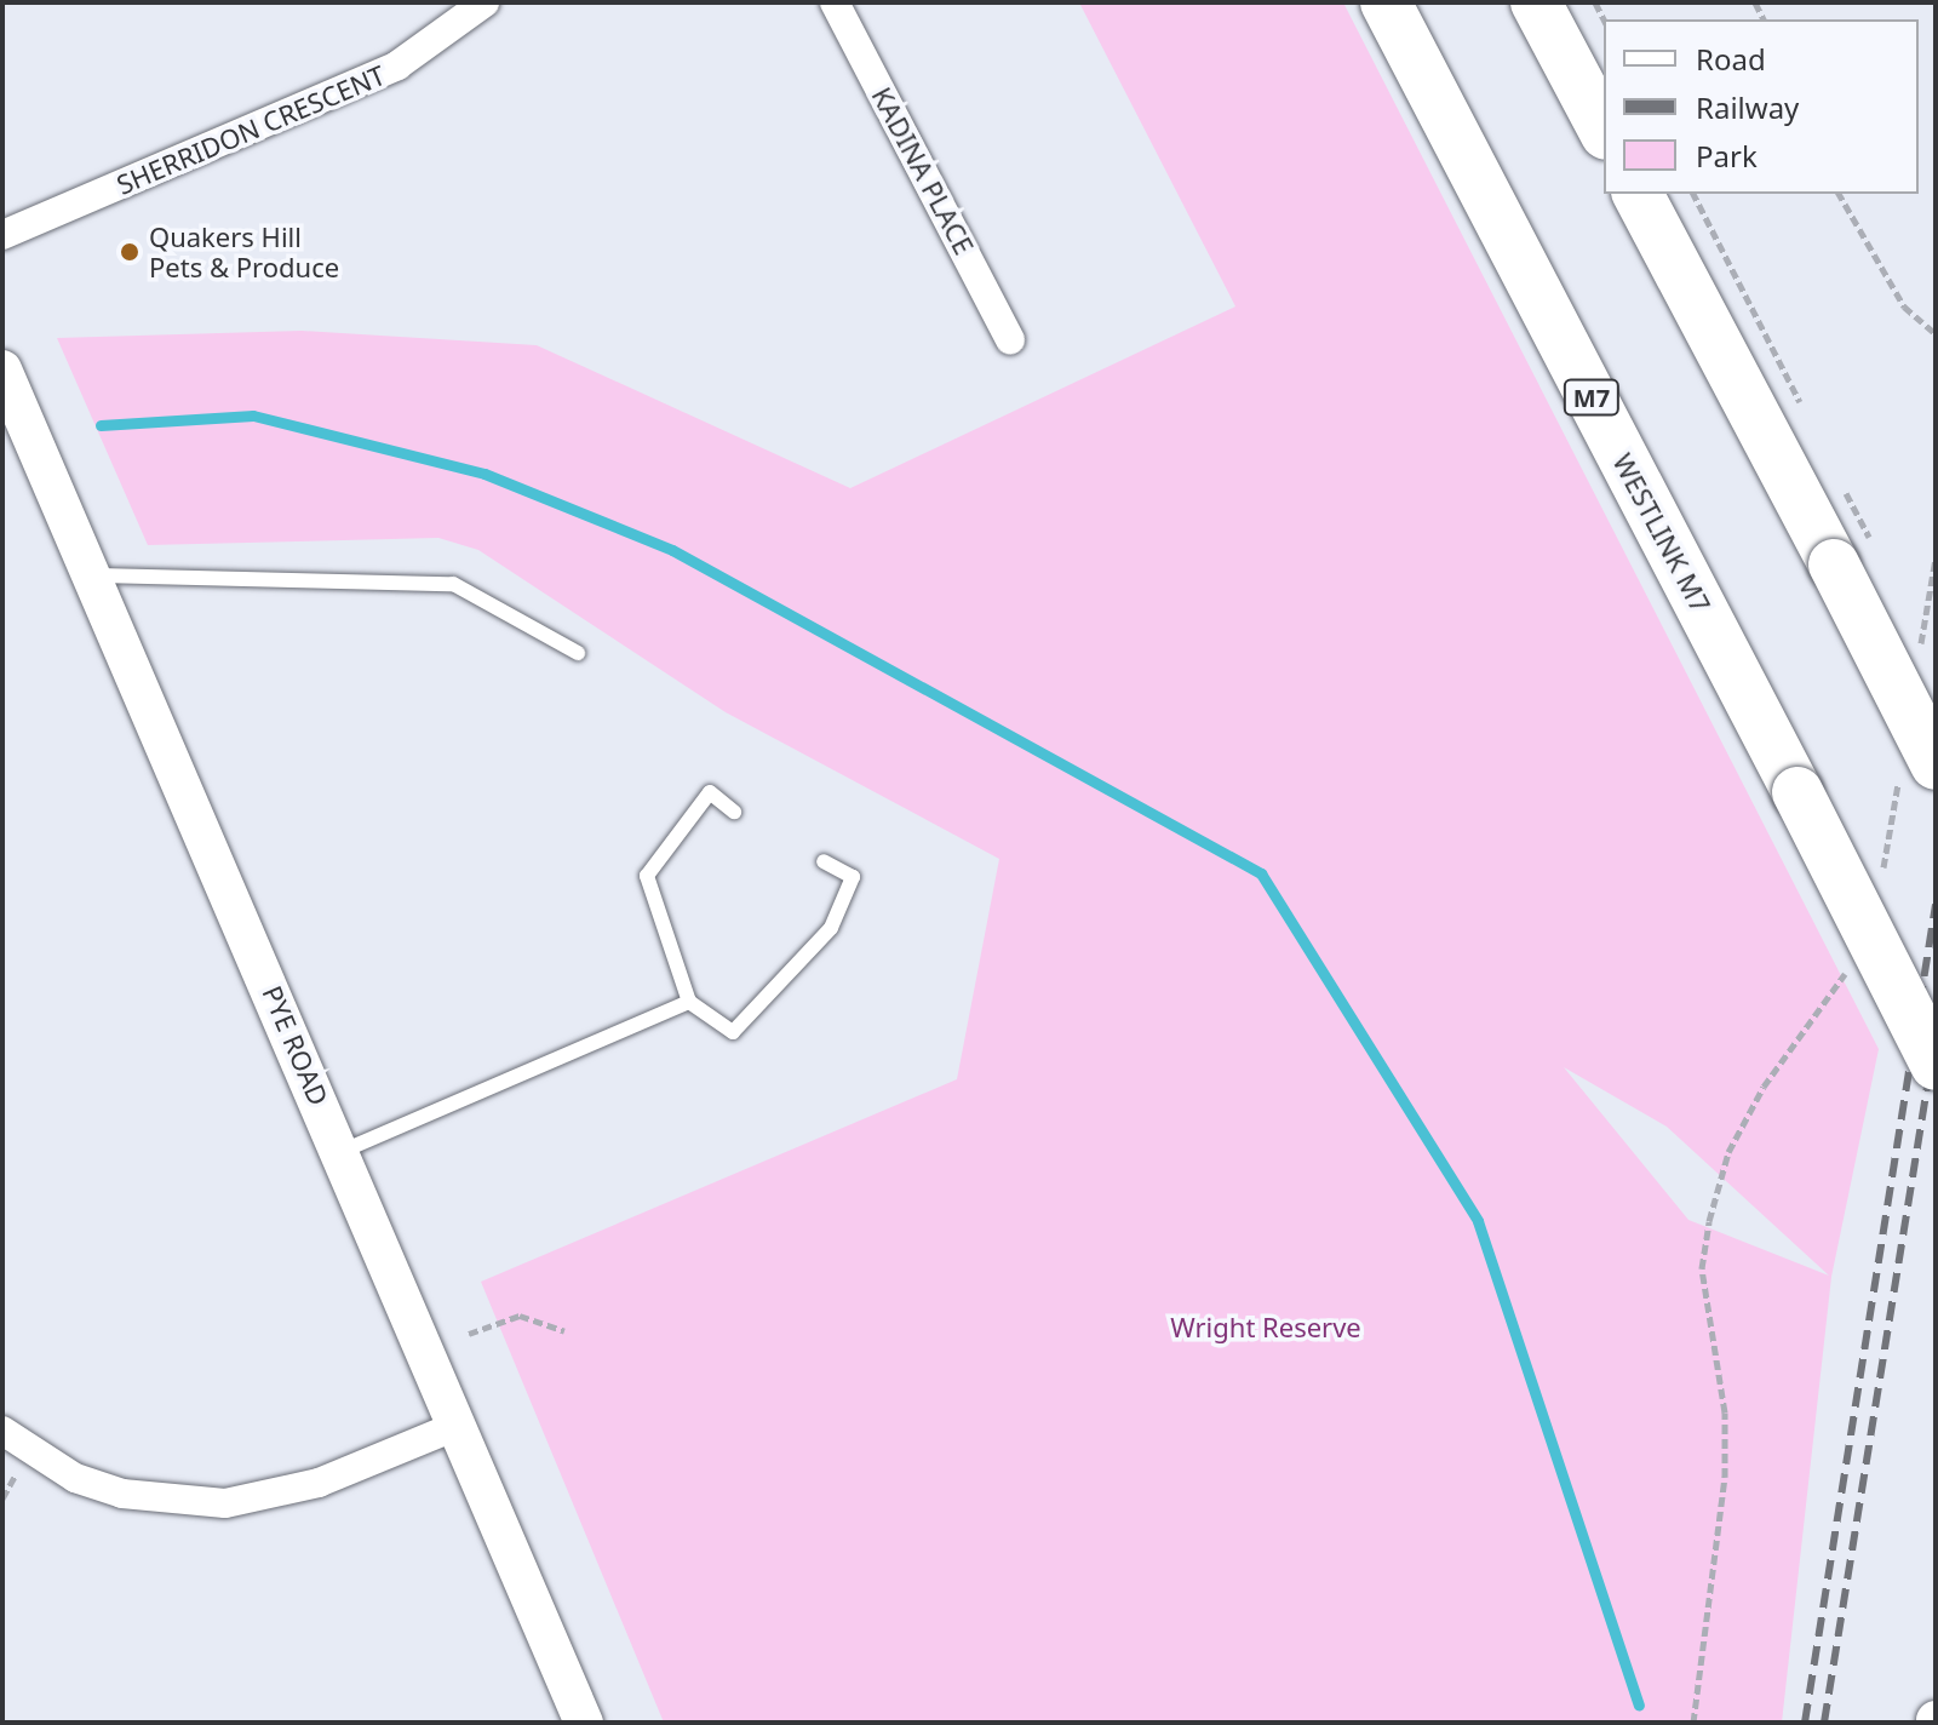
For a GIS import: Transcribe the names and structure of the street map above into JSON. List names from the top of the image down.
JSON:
{
  "streets": {
    "highway": ["M7", "WESTLINK M7"],
    "street": ["SHERRIDON CRESCENT", "KADINA PLACE", "PYE ROAD"]
  },
  "parks": ["Wright Reserve"],
  "places": ["Quakers Hill Pets & Produce"],
  "legend": ["Road", "Railway", "Park"]
}
